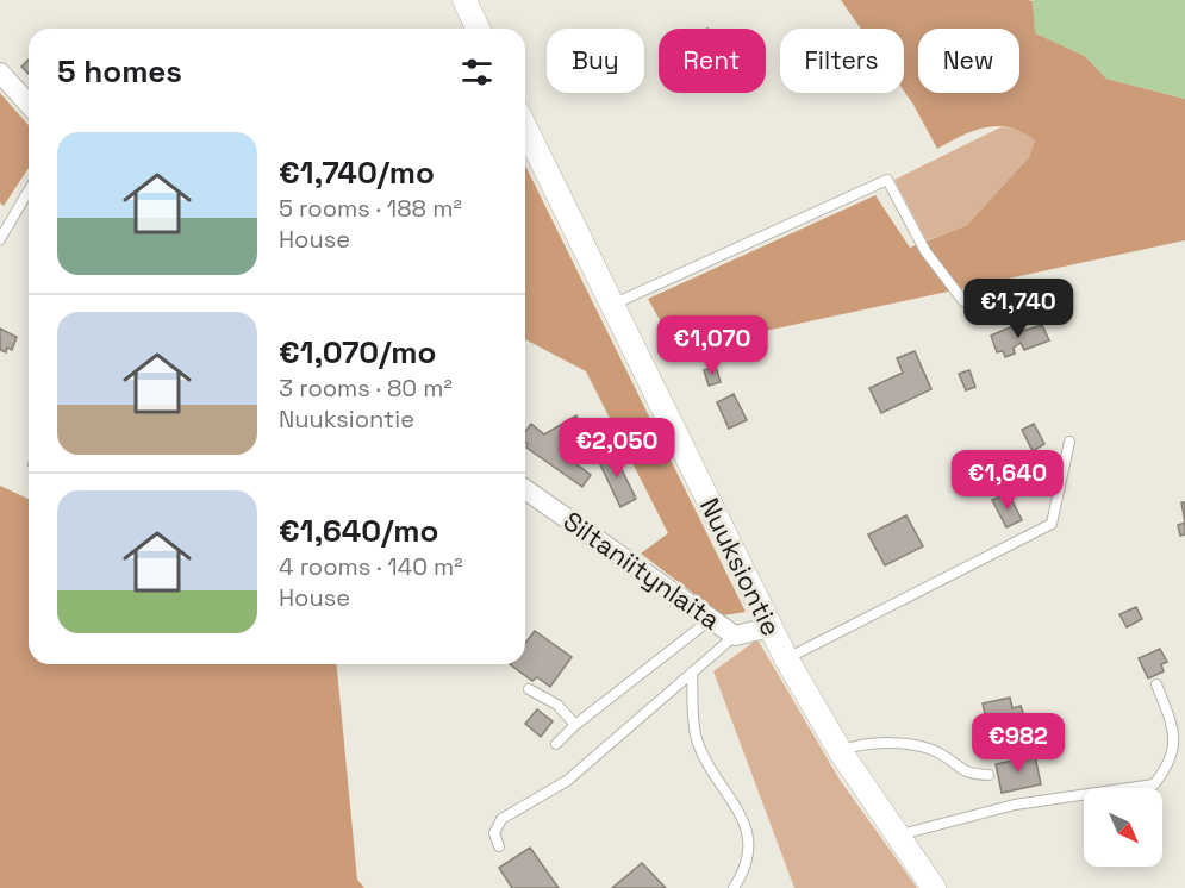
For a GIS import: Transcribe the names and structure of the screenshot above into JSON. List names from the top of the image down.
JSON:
{
  "streets": {
    "street": ["Nuuksiontie", "Siltaniitynlaita"]
  },
  "crossings": [
    ["Nuuksiontie", "Siltaniitynlaita"]
  ],
  "north": "bottom right",
  "page": {
    "chip": [
      "Buy",
      "Rent",
      "Filters",
      "New"
    ],
    "heading": "5 homes",
    "list": [
      {
        "name": "€1,740/mo",
        "note": "5 rooms · 188 m² · House"
      },
      {
        "name": "€1,070/mo",
        "note": "3 rooms · 80 m² · Nuuksiontie"
      },
      {
        "name": "€1,640/mo",
        "note": "4 rooms · 140 m² · House"
      }
    ],
    "price": [
      "€1,740",
      "€1,070",
      "€2,050",
      "€1,640",
      "€982"
    ]
  }
}
